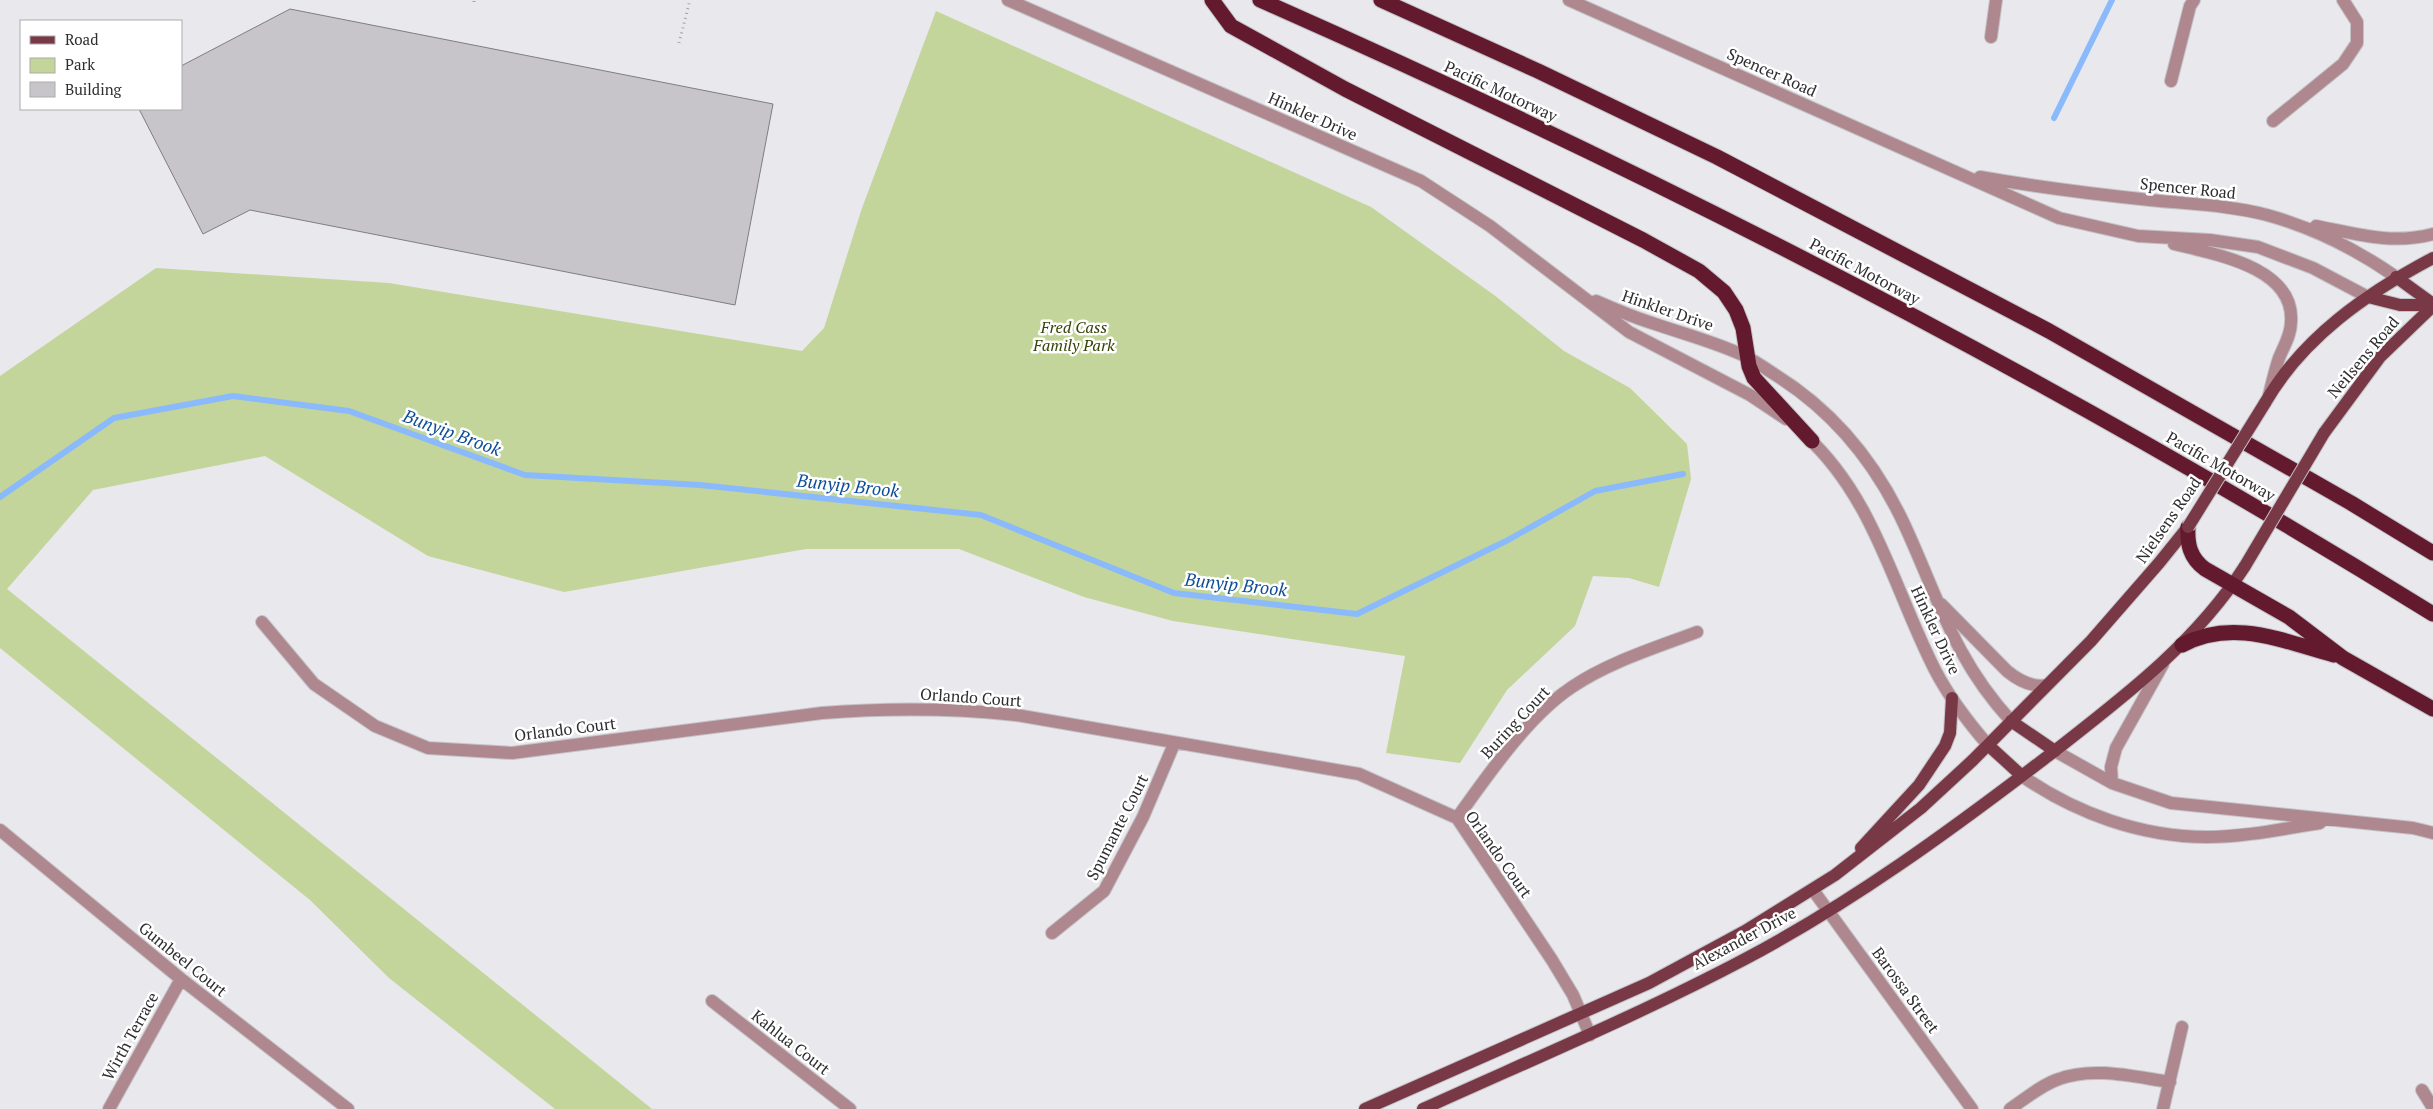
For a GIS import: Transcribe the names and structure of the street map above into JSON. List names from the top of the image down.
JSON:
{
  "streets": {
    "highway": ["Pacific Motorway"],
    "main road": [
      "Hinkler Drive",
      "Neilsens Road",
      "Nielsens Road",
      "Alexander Drive"
    ],
    "street": [
      "Spencer Road",
      "Orlando Court",
      "Buring Court",
      "Spumante Court",
      "Gumbeel Court",
      "Barossa Street",
      "Wirth Terrace",
      "Kahlua Court"
    ]
  },
  "crossings": [
    ["Spencer Road", "Nielsens Road"],
    ["Hinkler Drive", "Nielsens Road"],
    ["Hinkler Drive", "Alexander Drive"],
    ["Nielsens Road", "Alexander Drive"],
    ["Orlando Court", "Buring Court"],
    ["Orlando Court", "Spumante Court"],
    ["Orlando Court", "Alexander Drive"],
    ["Alexander Drive", "Barossa Street"],
    ["Gumbeel Court", "Wirth Terrace"]
  ],
  "water": ["Bunyip Brook"],
  "parks": ["Fred Cass Family Park"],
  "legend": ["Road", "Park", "Building"]
}
